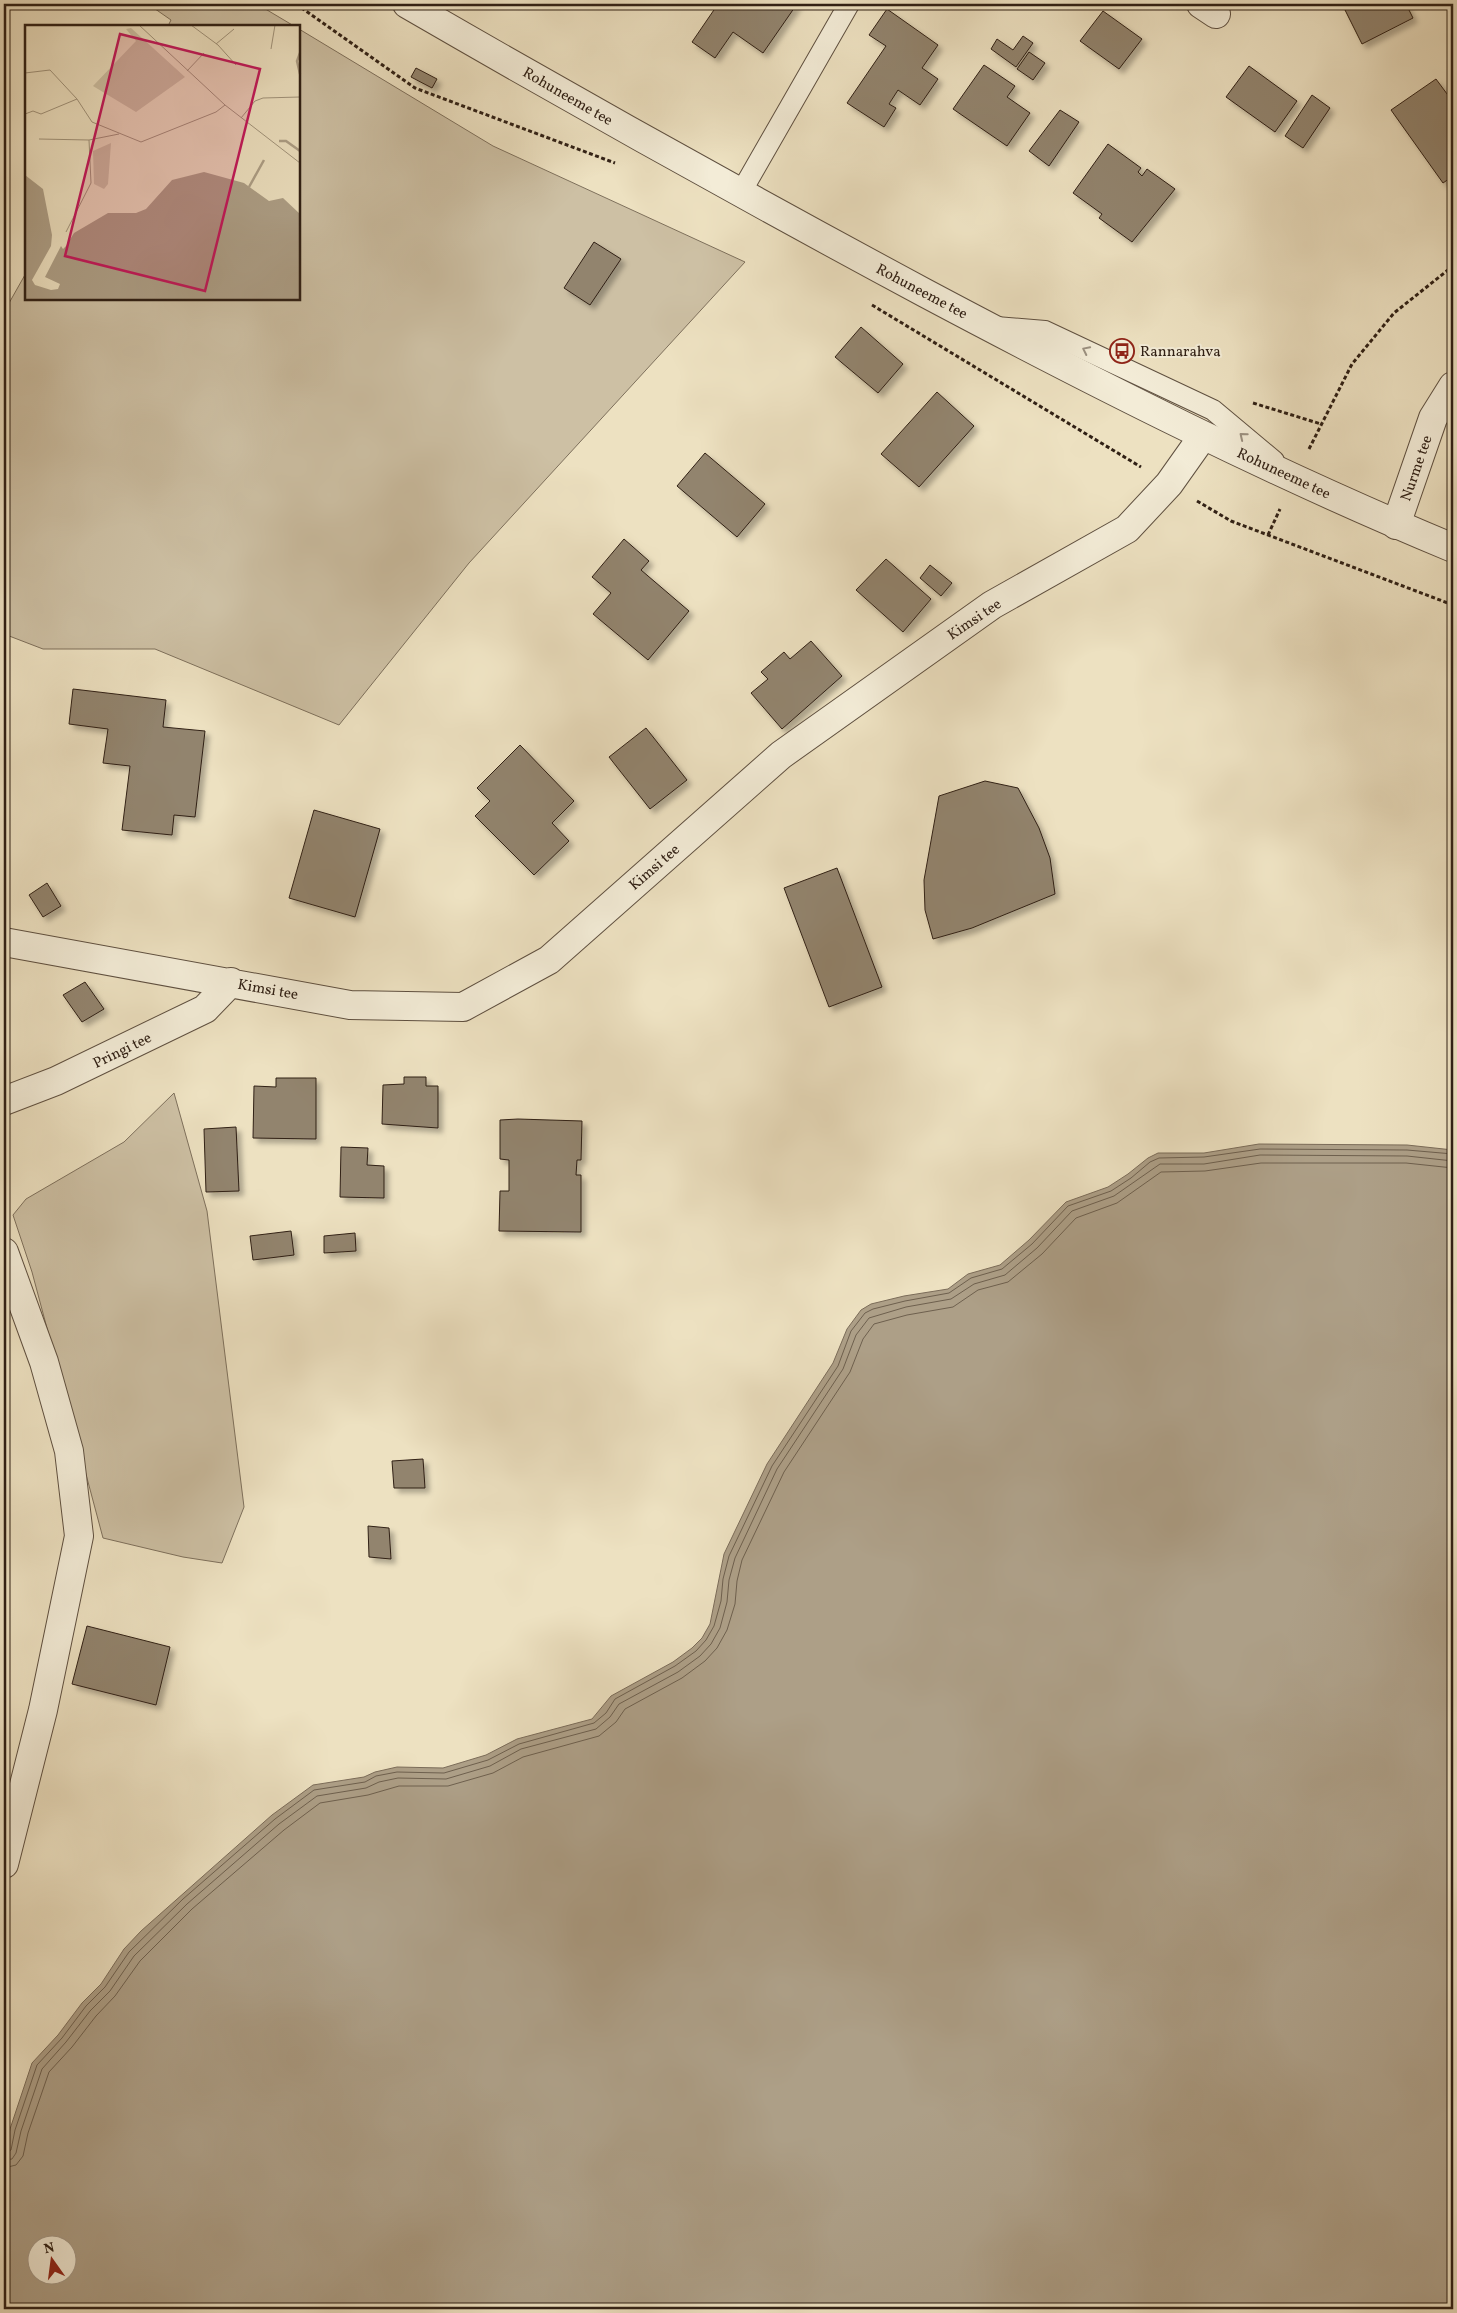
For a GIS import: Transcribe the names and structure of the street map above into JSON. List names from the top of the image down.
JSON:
{
  "streets": {
    "street": [
      "Rohuneeme tee",
      "Nurme tee",
      "Kimsi tee",
      "Pringi tee"
    ]
  },
  "crossings": [
    ["Rohuneeme tee", "Nurme tee"],
    ["Rohuneeme tee", "Kimsi tee"],
    ["Kimsi tee", "Pringi tee"]
  ],
  "places": {
    "bus stop": ["Rannarahva"]
  },
  "north": "top"
}
